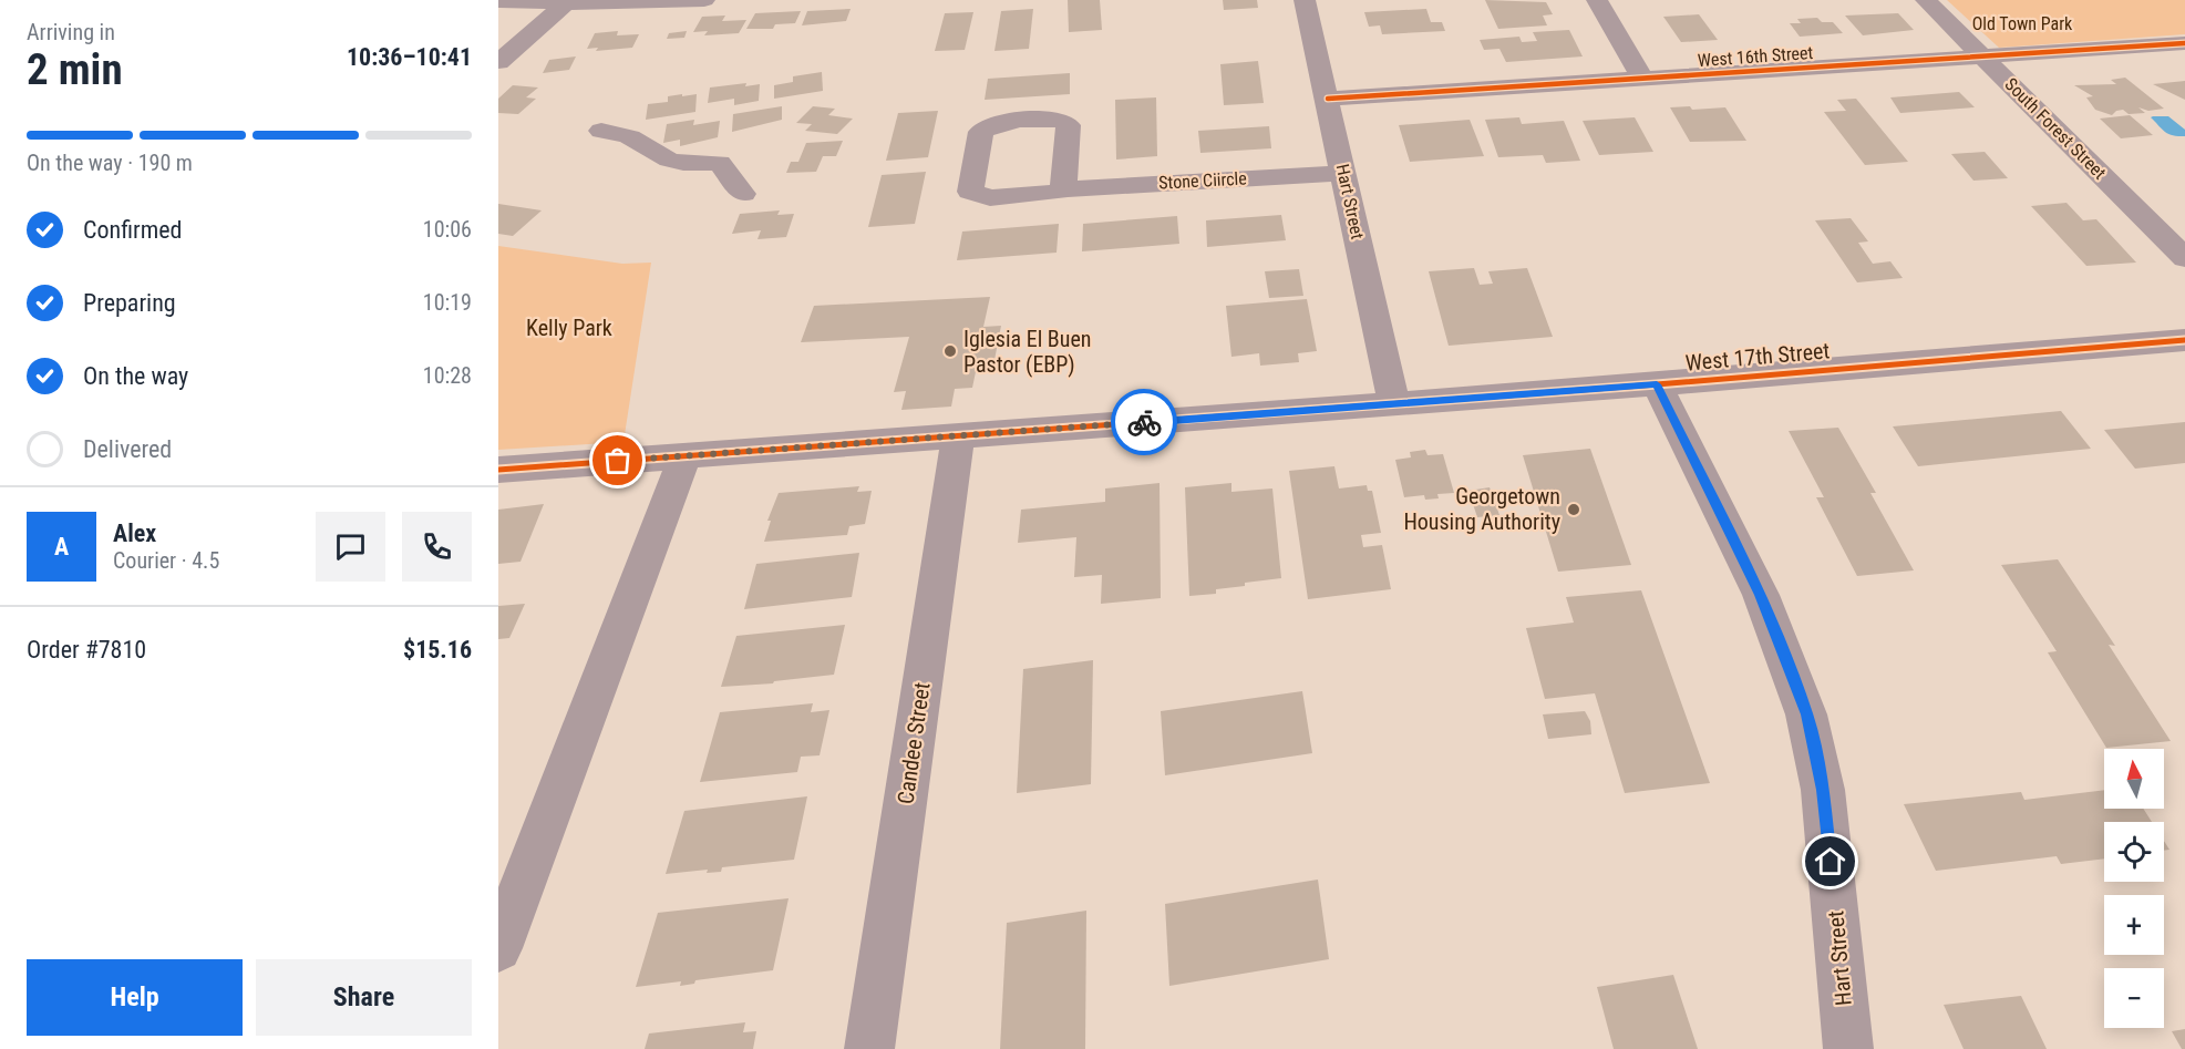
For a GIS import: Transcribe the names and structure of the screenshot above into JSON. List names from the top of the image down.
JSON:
{
  "streets": {
    "street": [
      "West 16th Street",
      "South Forest Street",
      "Stone Ciircle",
      "Hart Street",
      "West 17th Street",
      "Candee Street"
    ]
  },
  "crossings": [
    ["West 16th Street", "South Forest Street"],
    ["West 16th Street", "Hart Street"],
    ["Stone Ciircle", "Hart Street"],
    ["Hart Street", "West 17th Street"],
    ["West 17th Street", "Candee Street"]
  ],
  "parks": ["Old Town Park", "Kelly Park"],
  "places": ["Iglesia El Buen Pastor (EBP)", "Georgetown Housing Authority"],
  "north": "top",
  "page": {
    "heading": ["2 min", "Arriving in", "10:36–10:41"],
    "panel": [
      "Alex",
      "Courier · 4.5",
      "Order #7810",
      "$15.16"
    ],
    "bar": "On the way · 190 m",
    "list": [
      ["Confirmed", "10:06"],
      ["Preparing", "10:19"],
      ["On the way", "10:28"],
      "Delivered"
    ],
    "round": "A",
    "map_buttons": ["+", "−"],
    "buttons": ["Help", "Share"]
  }
}
